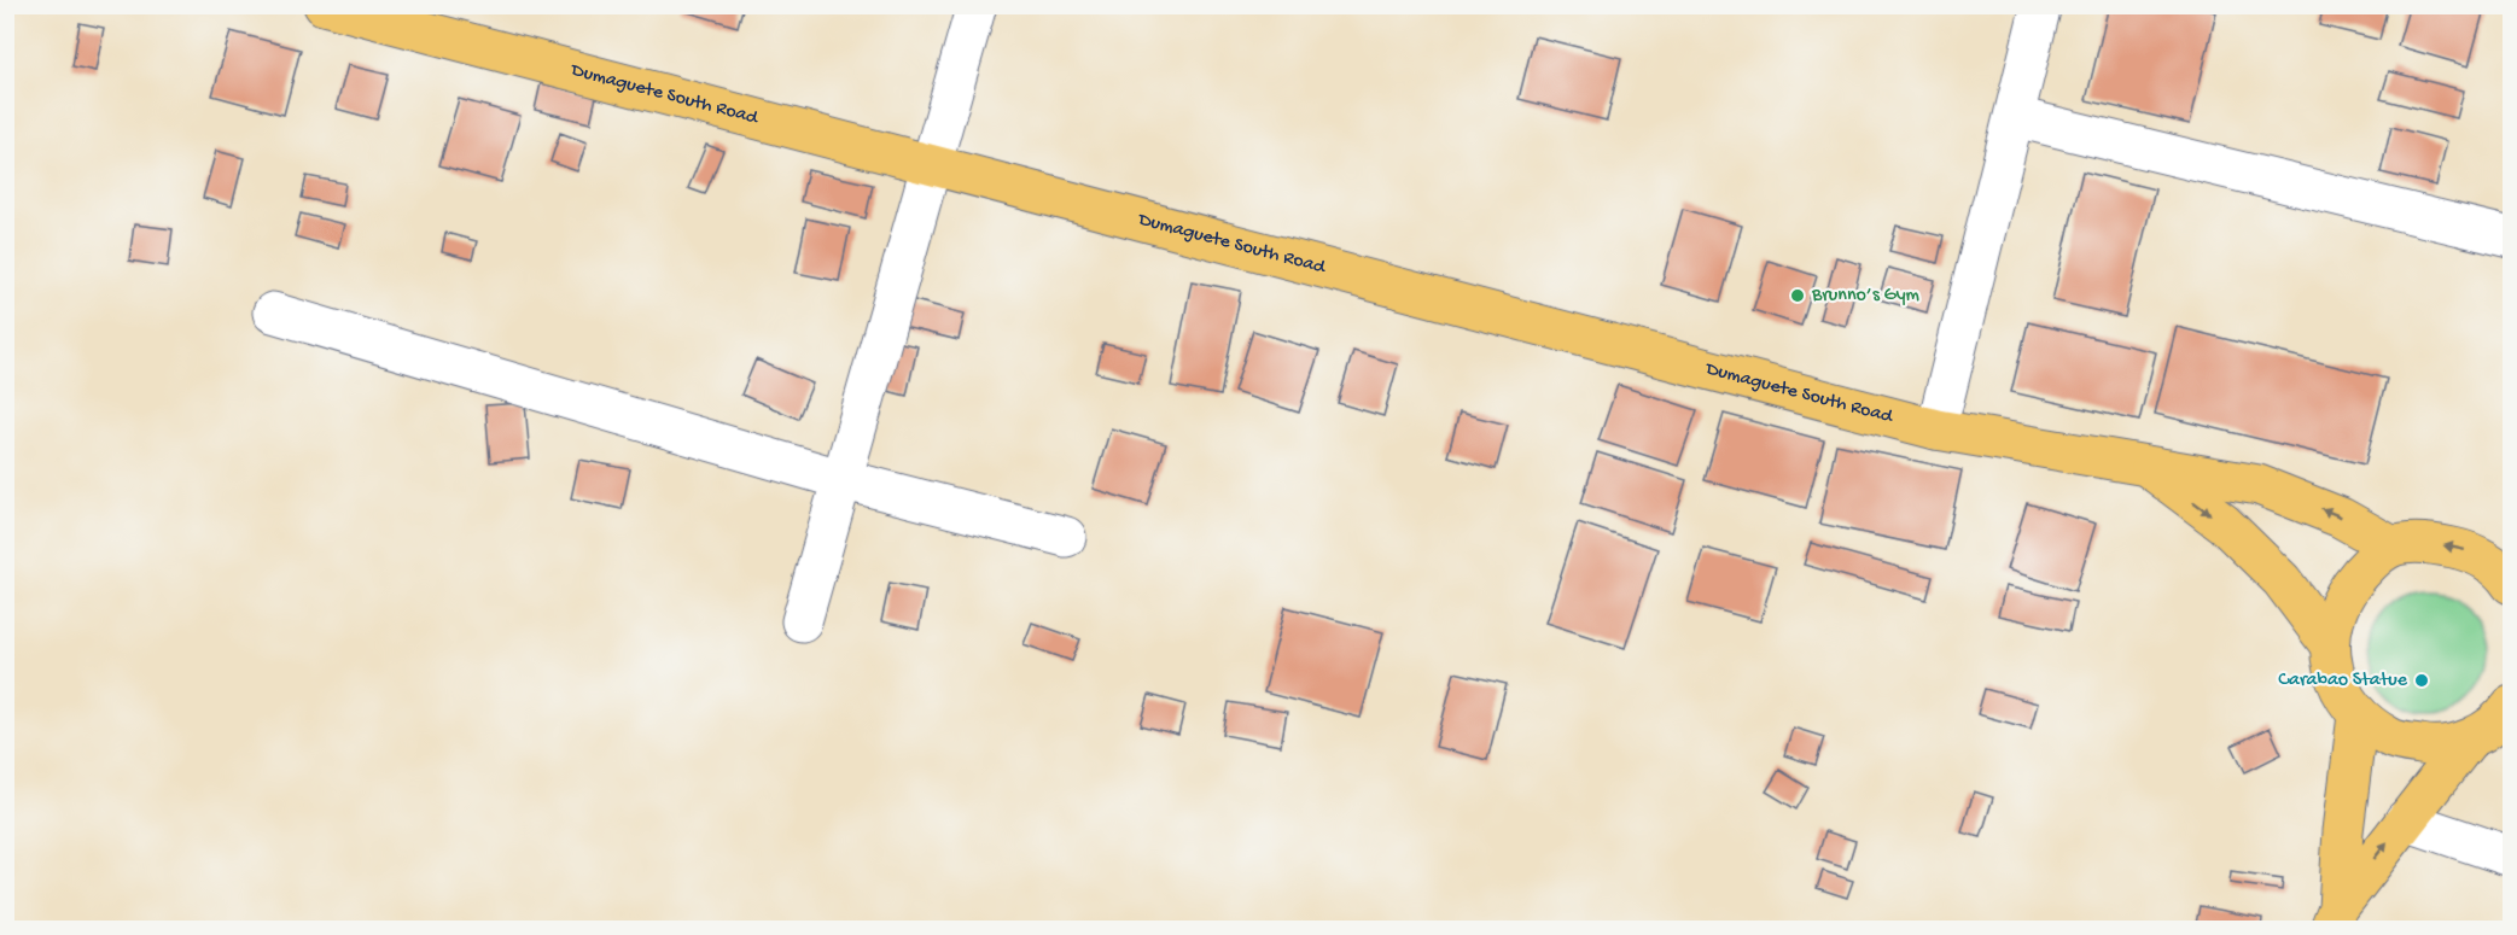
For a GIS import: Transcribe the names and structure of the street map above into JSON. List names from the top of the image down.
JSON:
{
  "streets": {
    "main road": ["Dumaguete South Road"]
  },
  "places": ["Brunno’s Gym", "Carabao Statue"]
}
